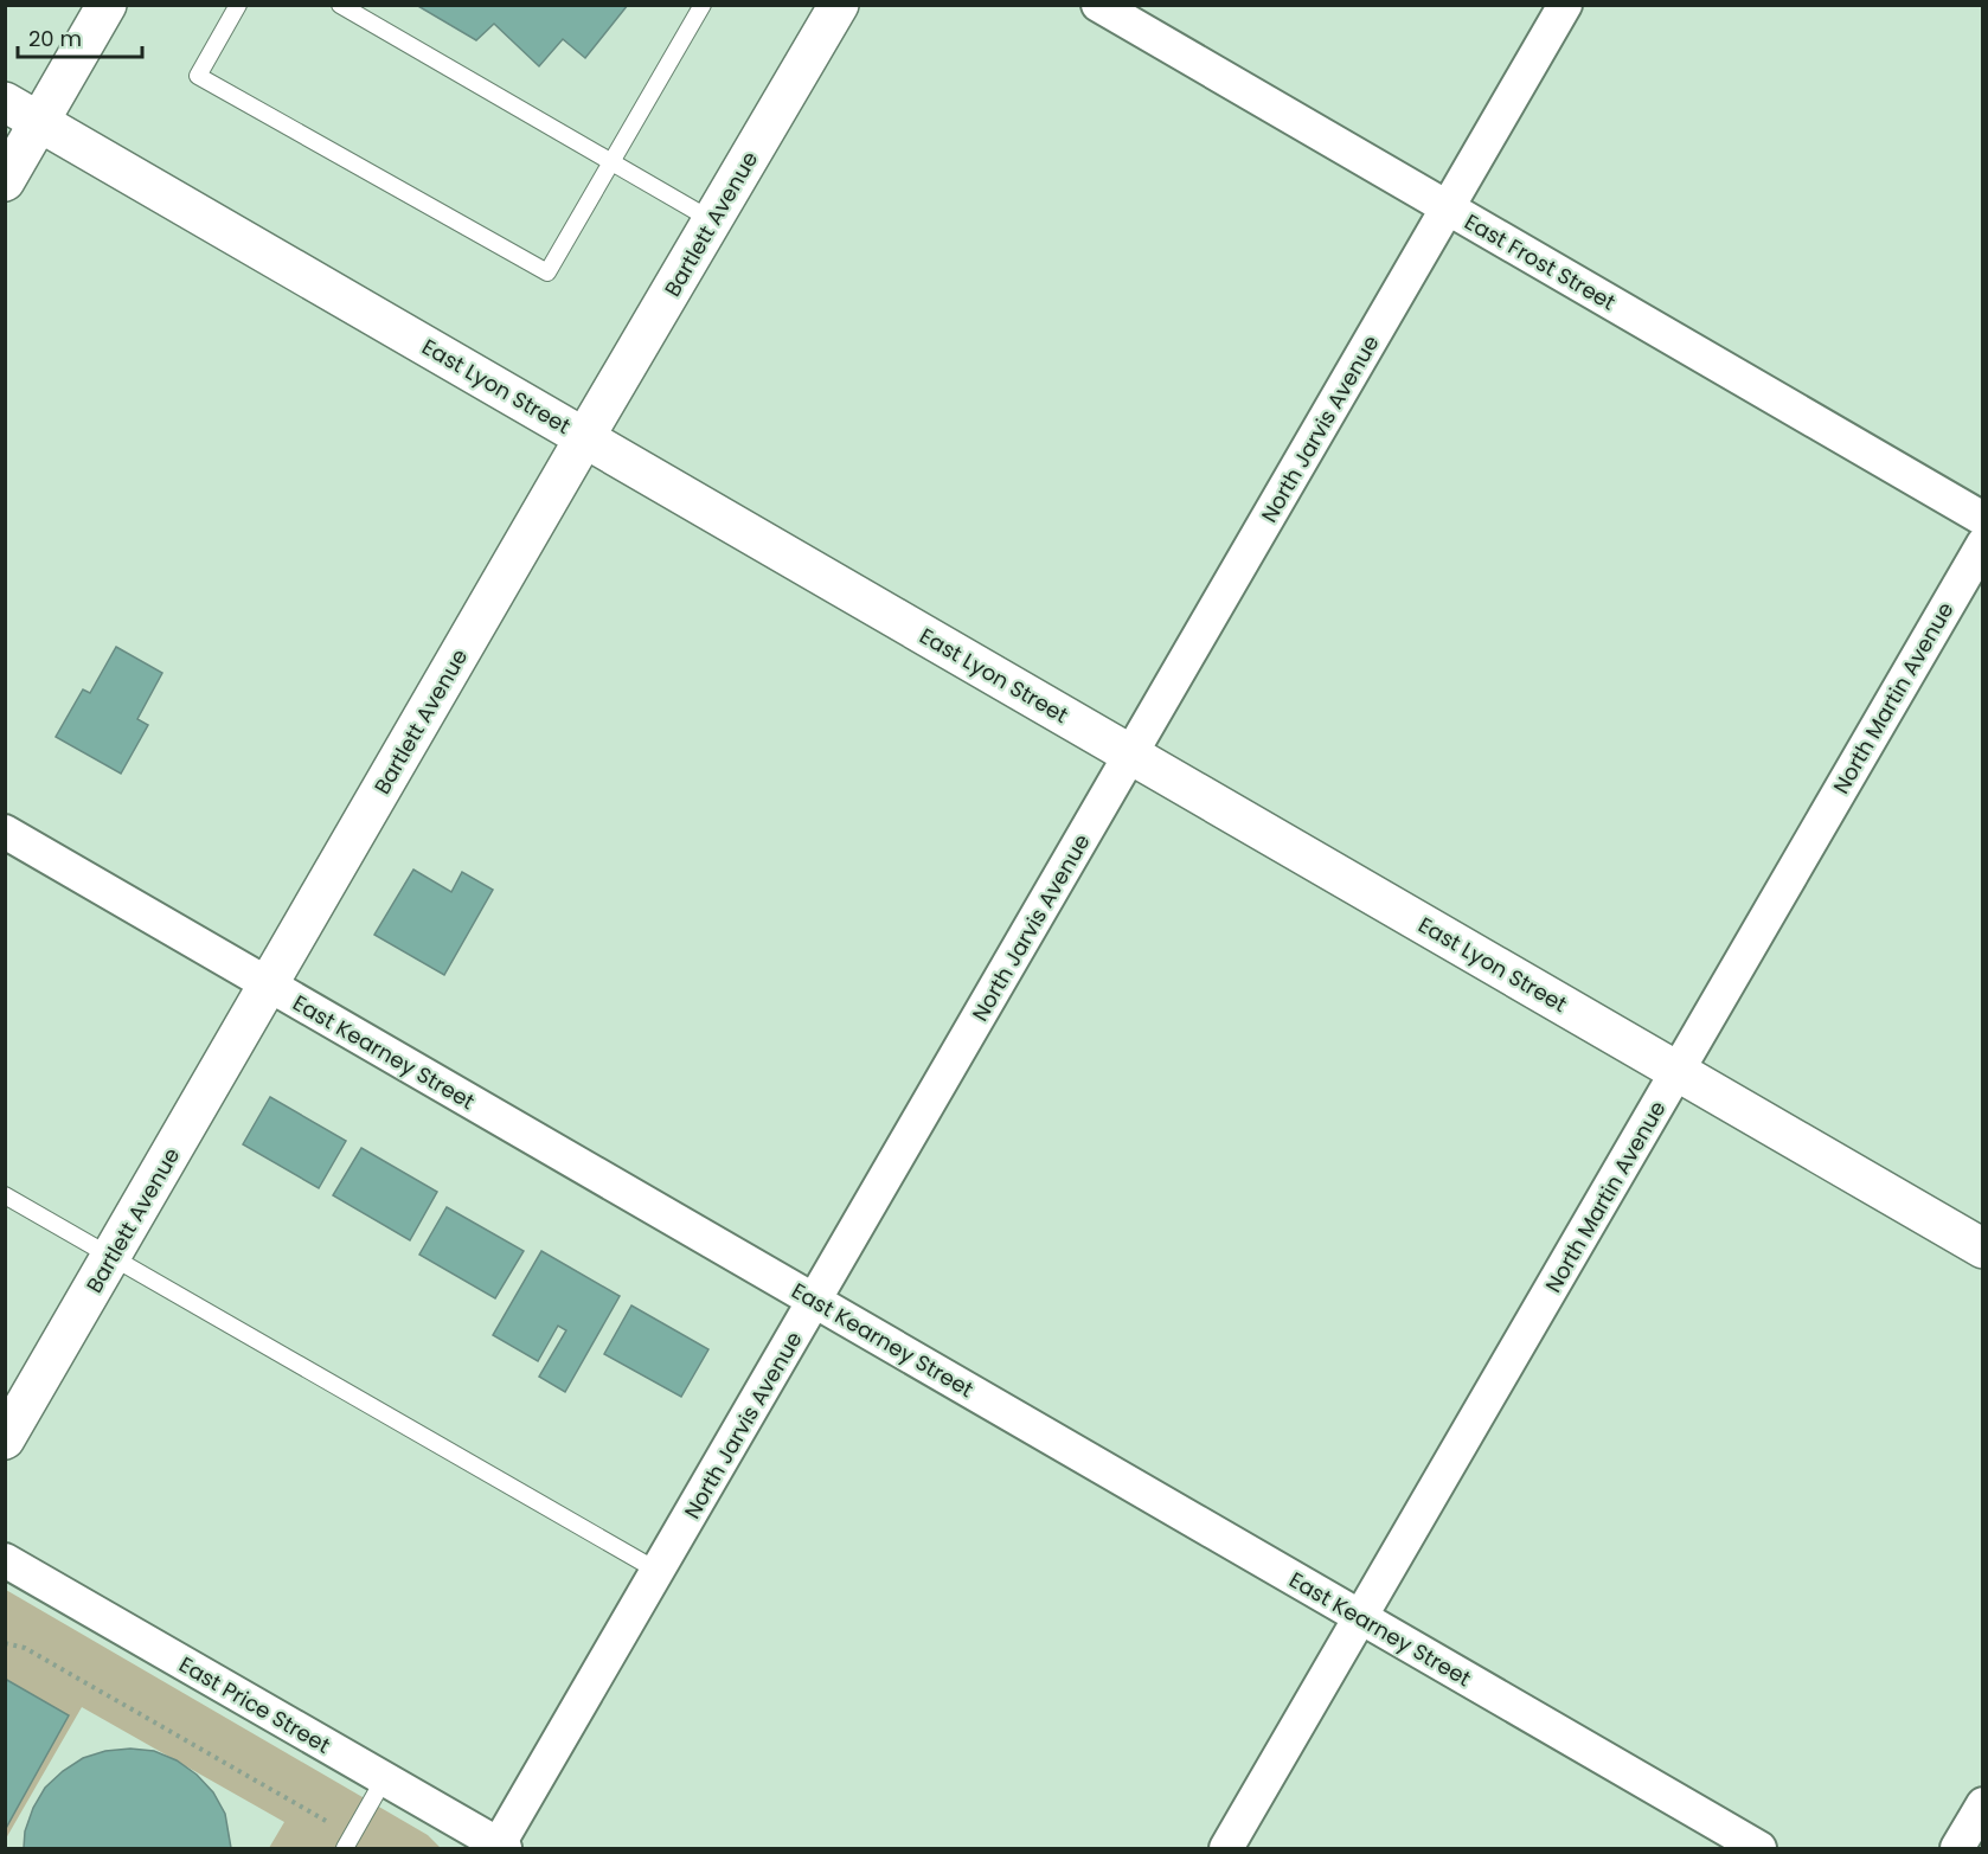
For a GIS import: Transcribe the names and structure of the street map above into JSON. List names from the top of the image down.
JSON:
{
  "streets": {
    "main road": ["Bartlett Avenue", "East Lyon Street"],
    "street": [
      "East Frost Street",
      "North Jarvis Avenue",
      "North Martin Avenue",
      "East Kearney Street",
      "East Price Street"
    ]
  },
  "crossings": [
    ["Bartlett Avenue", "East Lyon Street"],
    ["Bartlett Avenue", "East Kearney Street"],
    ["East Frost Street", "North Jarvis Avenue"],
    ["East Lyon Street", "North Jarvis Avenue"],
    ["East Lyon Street", "North Martin Avenue"],
    ["North Jarvis Avenue", "East Kearney Street"],
    ["North Jarvis Avenue", "East Price Street"],
    ["North Martin Avenue", "East Kearney Street"]
  ],
  "scale_bar": "20 m"
}
